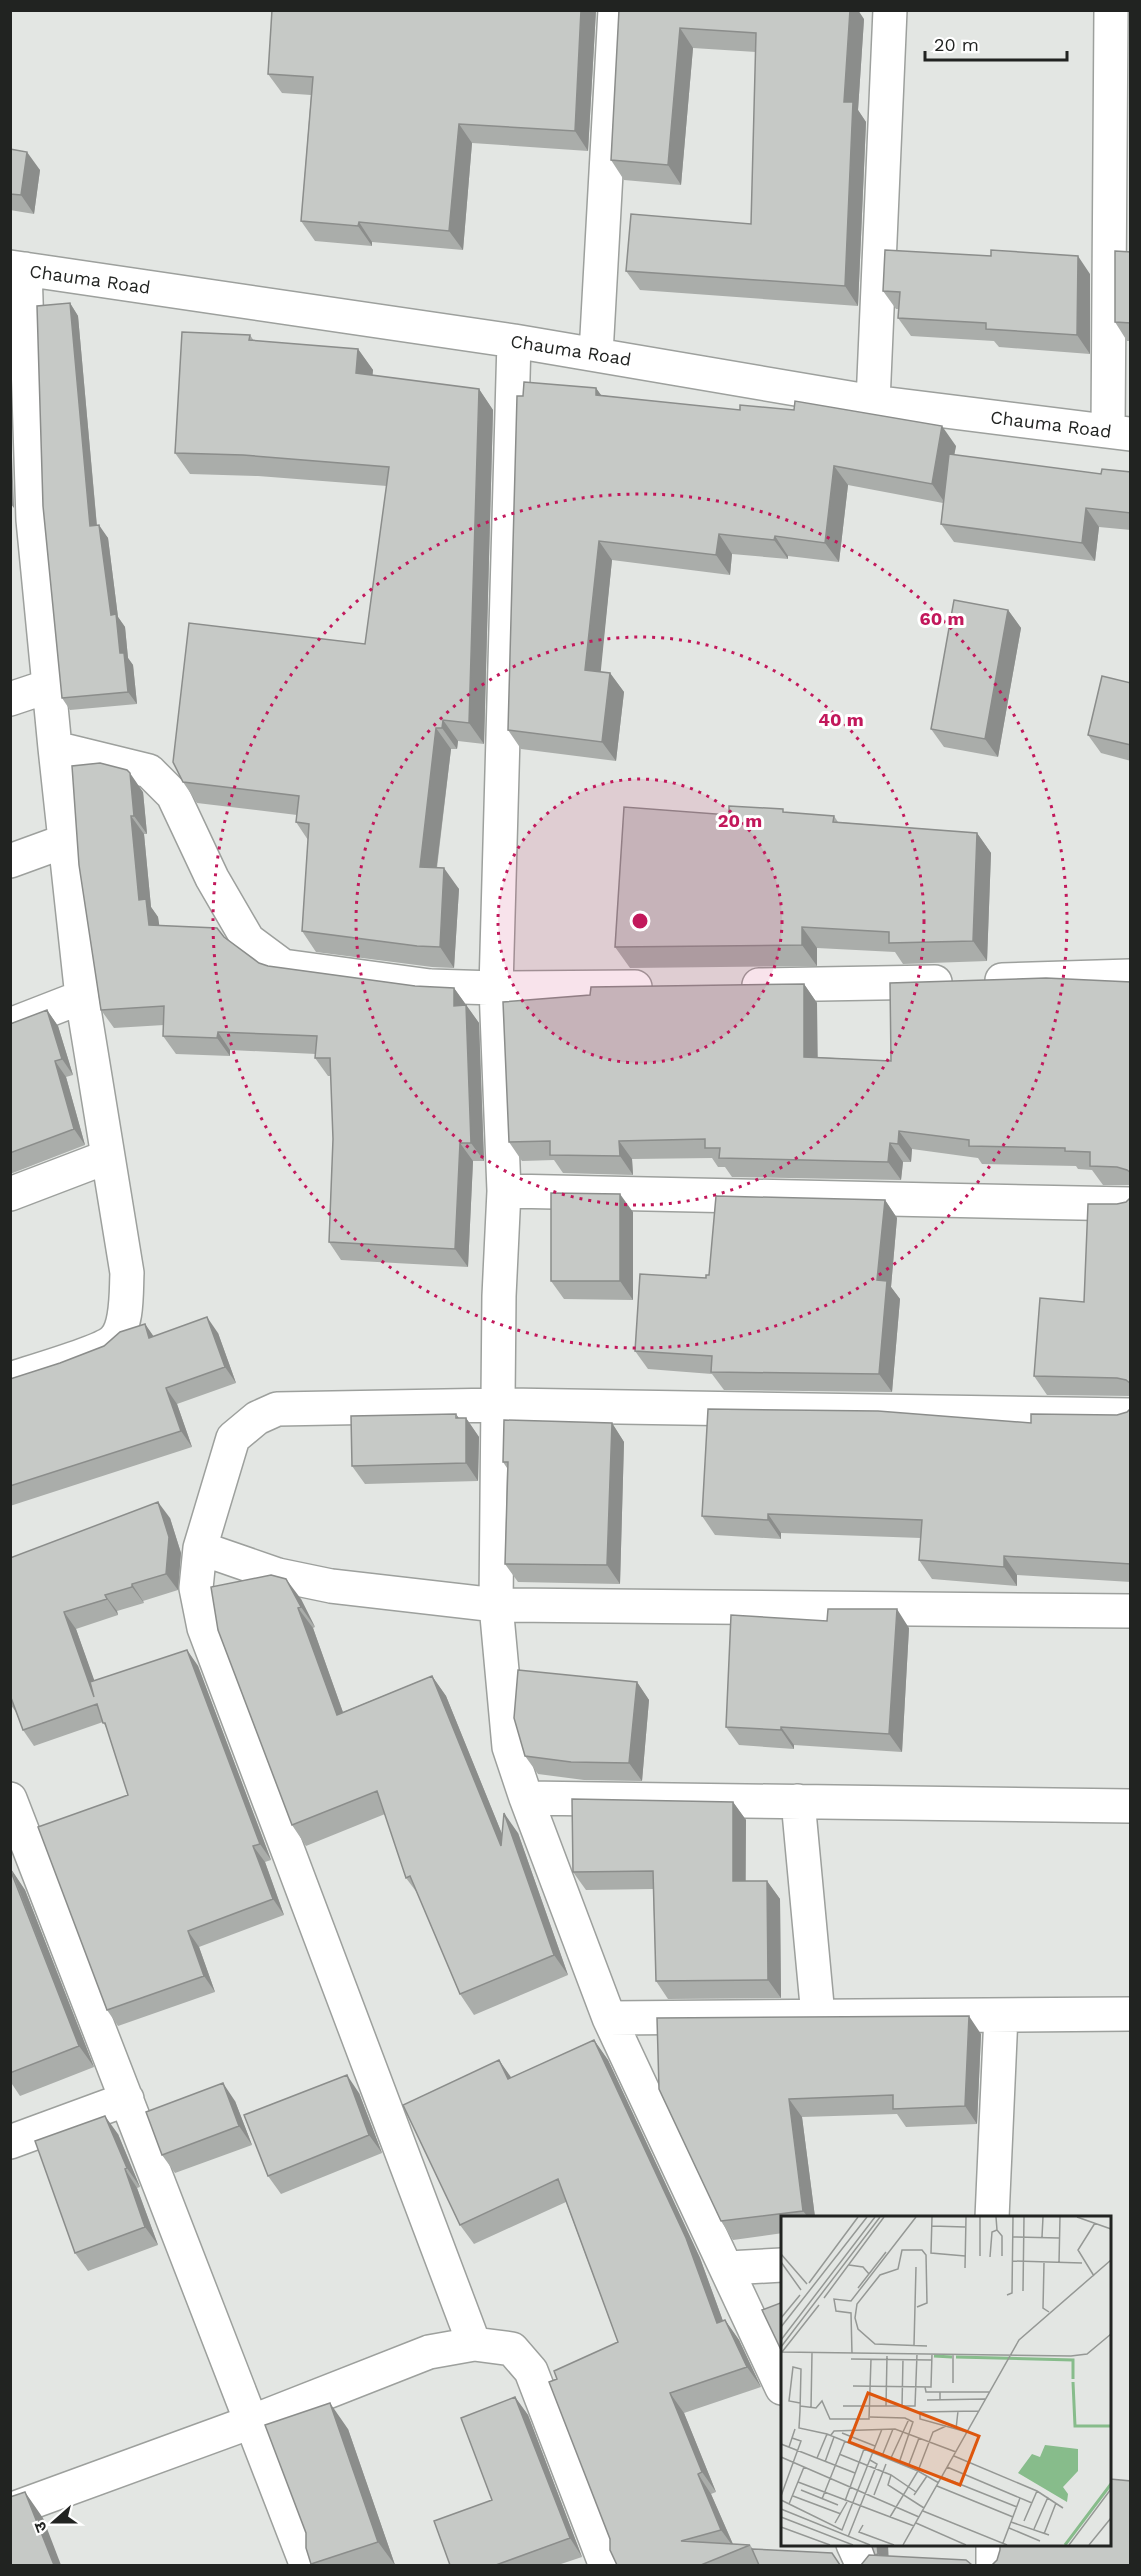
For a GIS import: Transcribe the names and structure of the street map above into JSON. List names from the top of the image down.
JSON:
{
  "streets": {
    "street": ["Chauma Road"]
  },
  "scale_bar": "20 m",
  "north": "left",
  "rings": ["60 m", "40 m", "20 m"]
}
